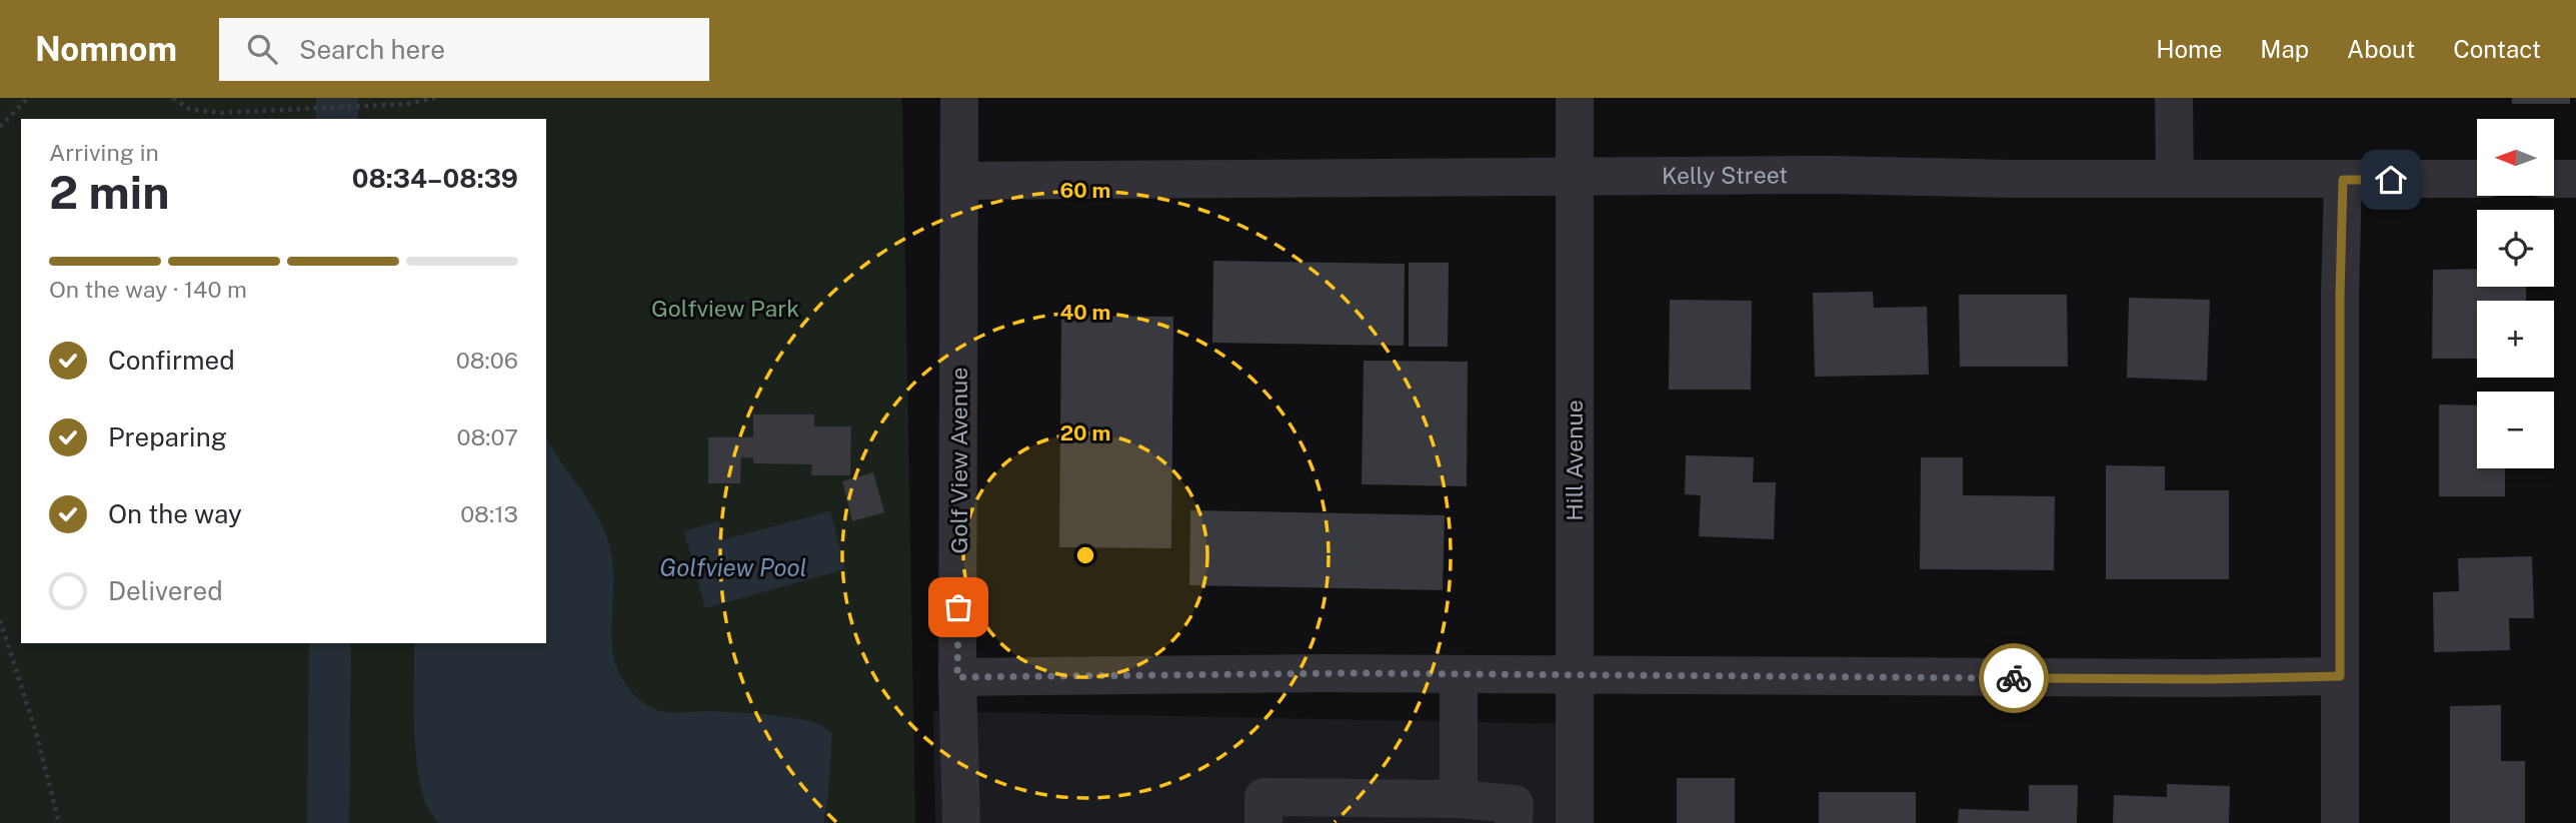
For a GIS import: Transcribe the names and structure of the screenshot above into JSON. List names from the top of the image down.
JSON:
{
  "streets": {
    "street": ["Kelly Street", "Golf View Avenue", "Hill Avenue"]
  },
  "crossings": [
    ["Kelly Street", "Golf View Avenue"],
    ["Kelly Street", "Hill Avenue"]
  ],
  "water": ["Golfview Pool"],
  "parks": ["Golfview Park"],
  "north": "left",
  "page": {
    "header": "Nomnom",
    "search": "Search here",
    "nav": [
      "Home",
      "Map",
      "About",
      "Contact"
    ],
    "map_buttons": ["+", "−"],
    "heading": ["2 min", "Arriving in", "08:34–08:39"],
    "bar": "On the way · 140 m",
    "list": [
      ["Confirmed", "08:06"],
      ["Preparing", "08:07"],
      ["On the way", "08:13"],
      "Delivered"
    ]
  },
  "rings": ["60 m", "40 m", "20 m"]
}
